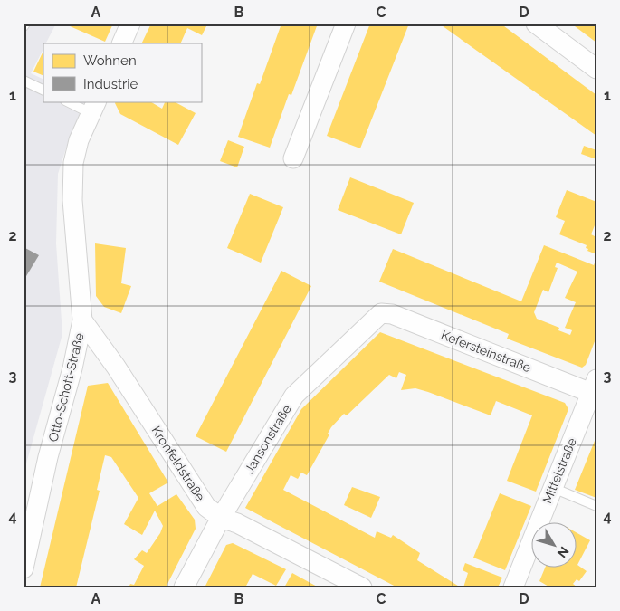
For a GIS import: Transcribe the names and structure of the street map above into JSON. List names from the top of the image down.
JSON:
{
  "streets": {
    "street": [
      "Kefersteinstraße",
      "Otto-Schott-Straße",
      "Jansonstraße",
      "Kronfeldstraße",
      "Mittelstraße"
    ]
  },
  "crossings": [
    ["Kefersteinstraße", "Jansonstraße"],
    ["Kefersteinstraße", "Mittelstraße"],
    ["Otto-Schott-Straße", "Kronfeldstraße"],
    ["Jansonstraße", "Kronfeldstraße"]
  ],
  "legend": ["Wohnen", "Industrie"],
  "north": "bottom right",
  "grid": {
    "columns": [
      "A",
      "B",
      "C",
      "D"
    ],
    "rows": [
      "1",
      "2",
      "3",
      "4"
    ]
  }
}
